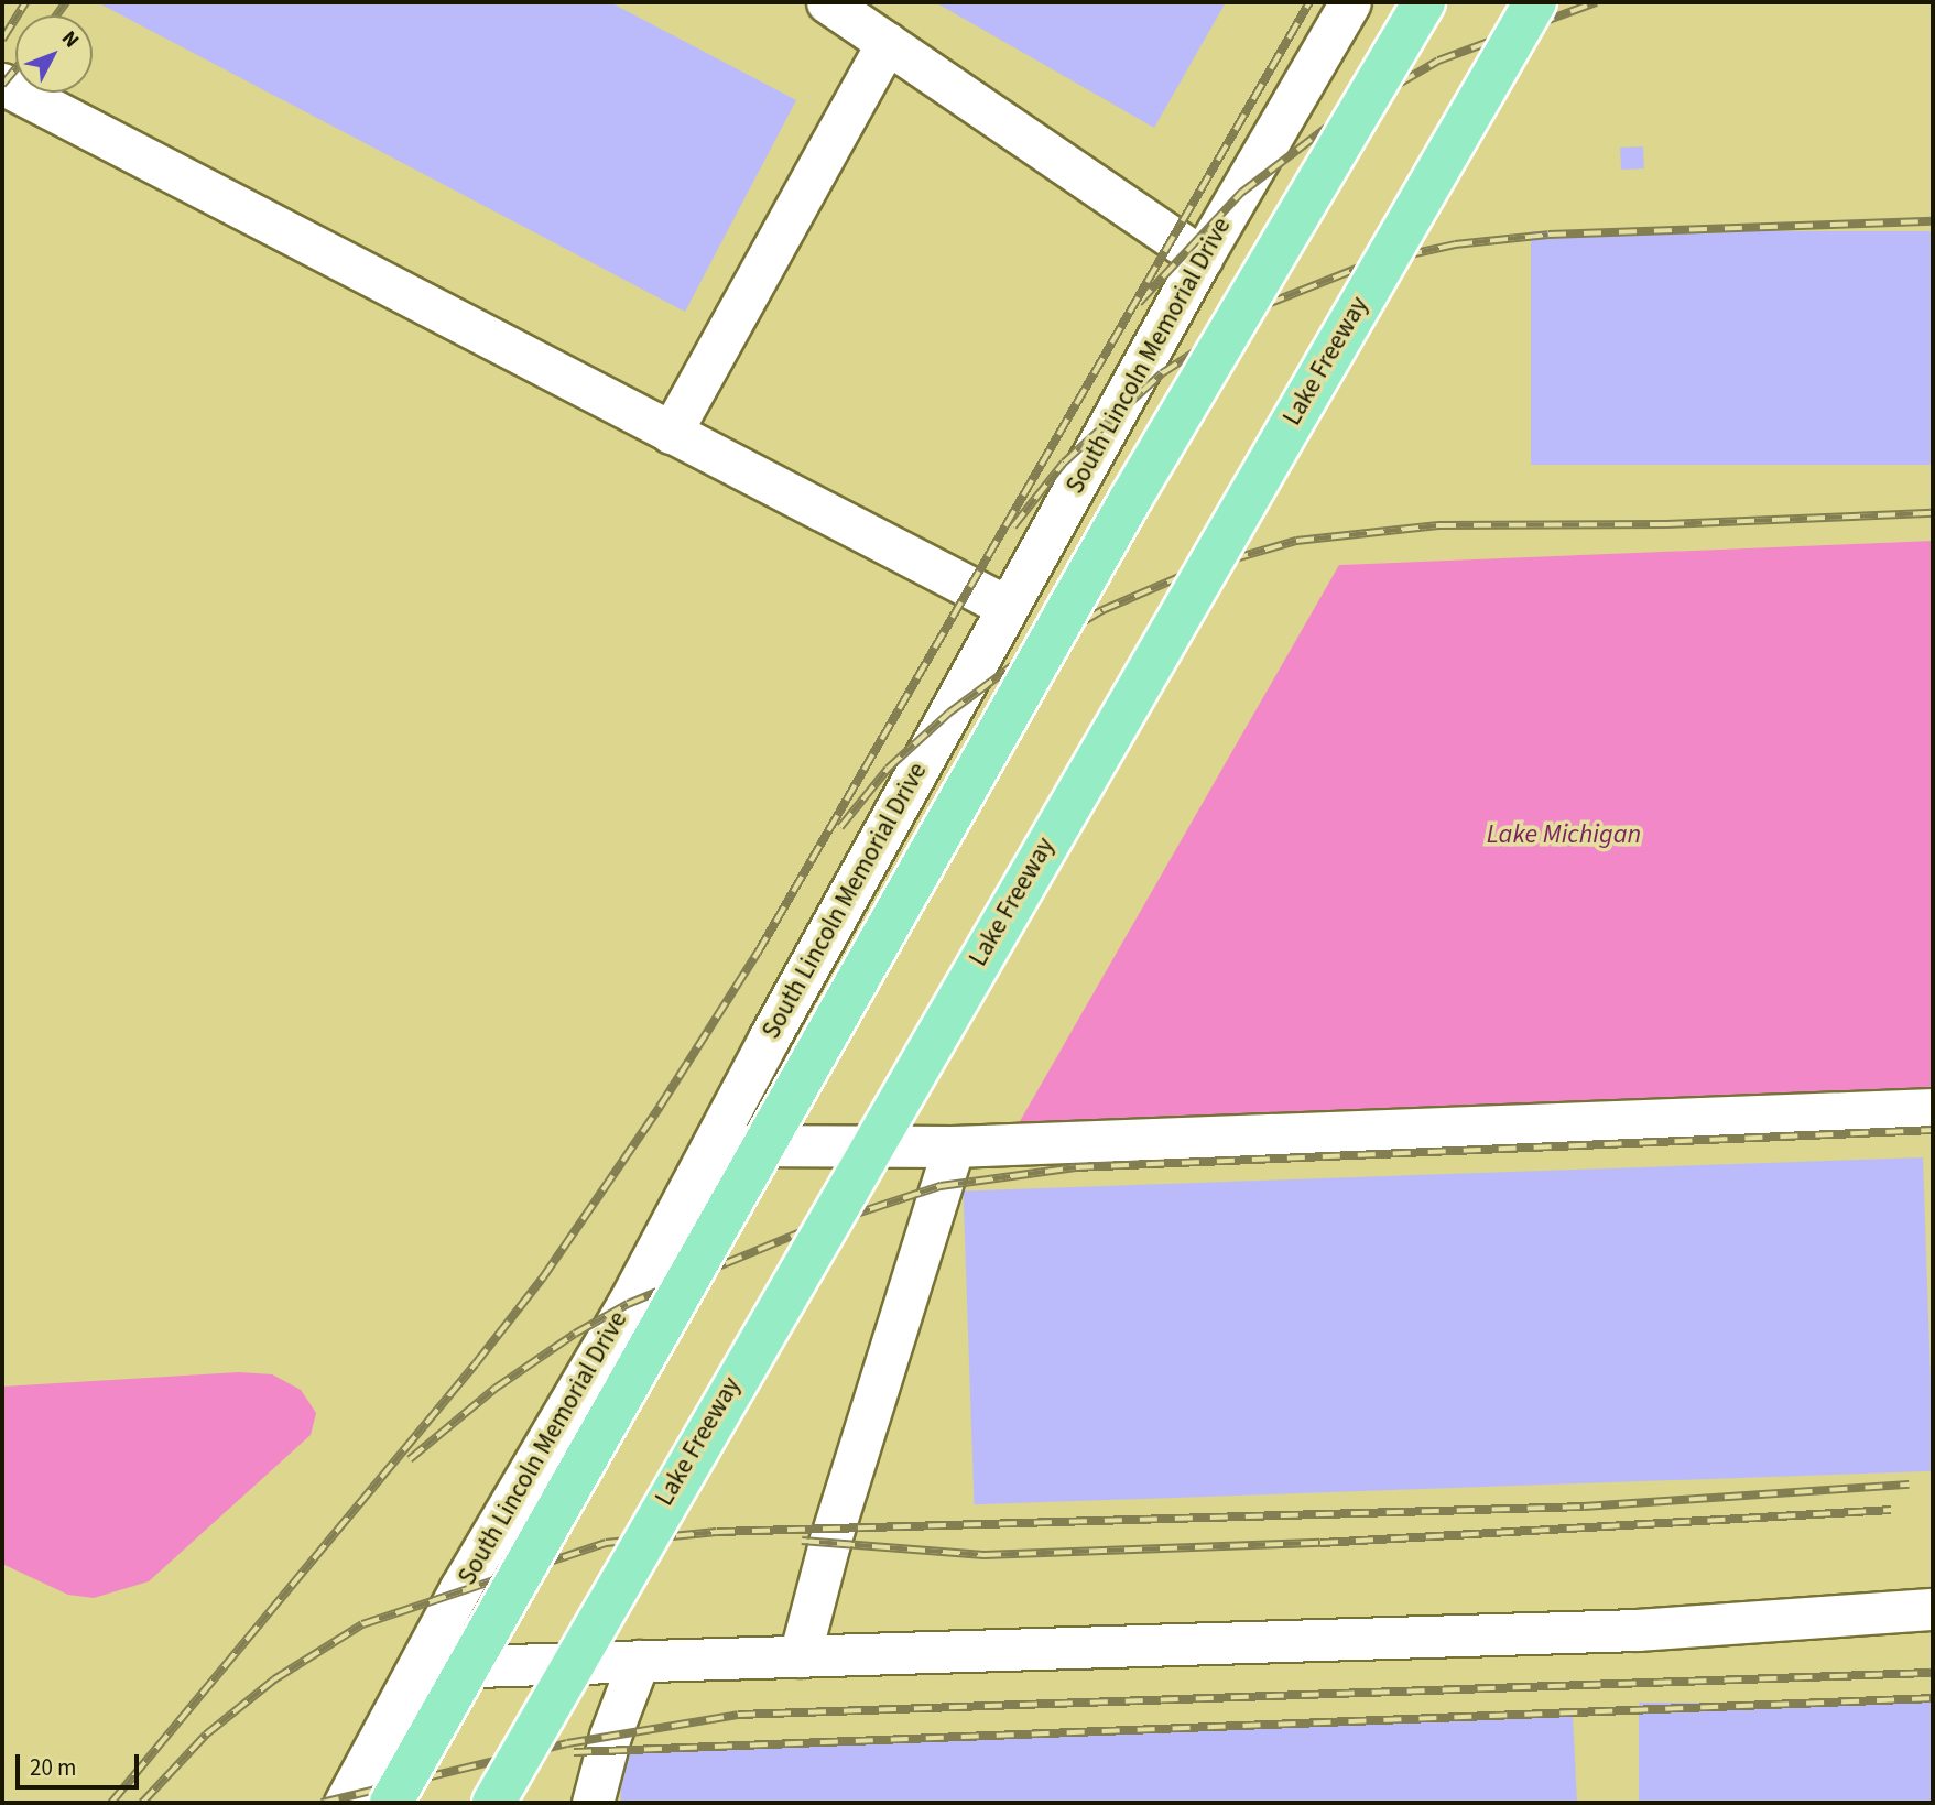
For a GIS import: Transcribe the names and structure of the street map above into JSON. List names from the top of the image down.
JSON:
{
  "streets": {
    "highway": ["Lake Freeway"],
    "street": ["South Lincoln Memorial Drive"]
  },
  "water": ["Lake Michigan"],
  "scale_bar": "20 m",
  "north": "top right"
}
